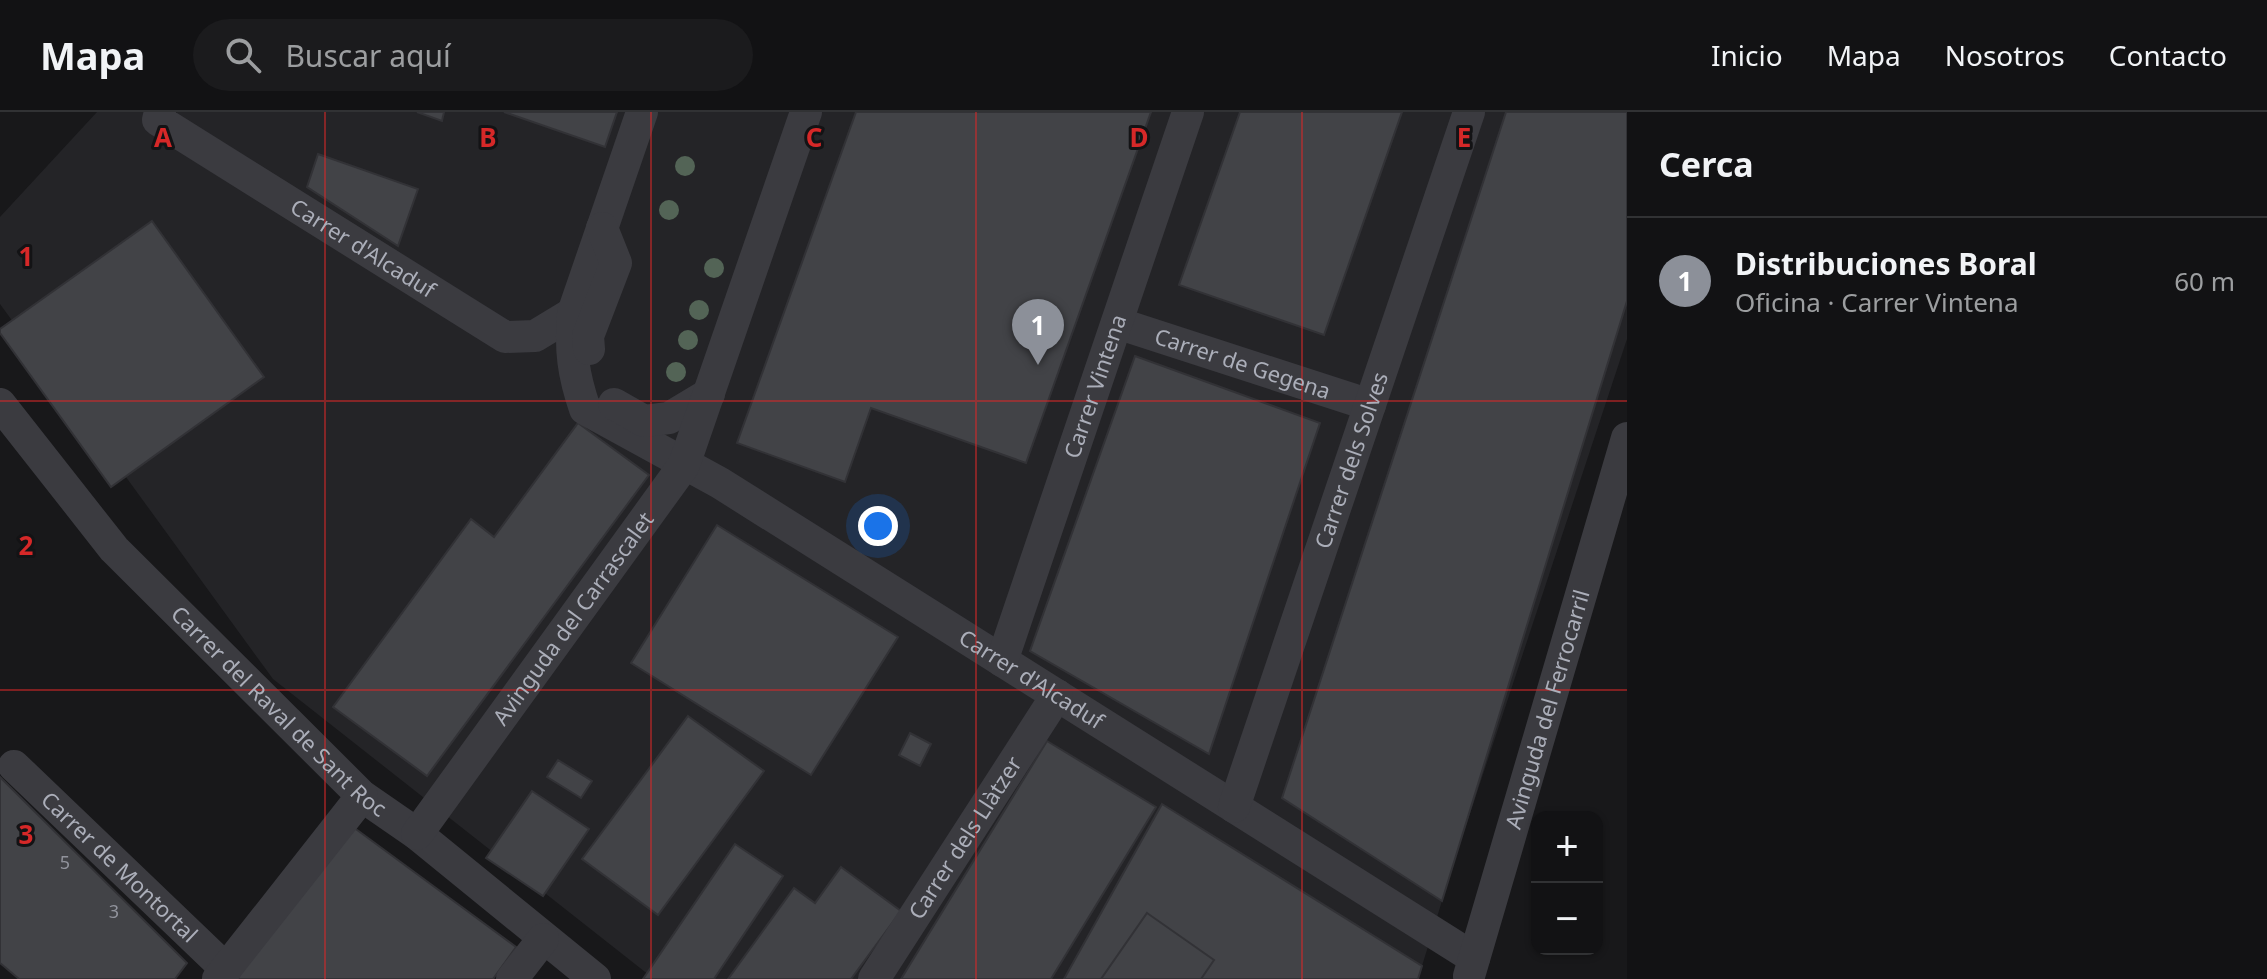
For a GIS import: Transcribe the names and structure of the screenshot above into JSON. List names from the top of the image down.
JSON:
{
  "streets": {
    "street": [
      "Carrer d'Alcaduf",
      "Carrer de Gegena",
      "Carrer Vintena",
      "Carrer dels Solves",
      "Avinguda del Carrascalet",
      "Avinguda del Ferrocarril",
      "Carrer del Raval de Sant Roc",
      "Carrer dels Llàtzer",
      "Carrer de Montortal"
    ]
  },
  "crossings": [
    ["Carrer d'Alcaduf", "Carrer Vintena"],
    ["Carrer d'Alcaduf", "Carrer dels Solves"],
    ["Carrer d'Alcaduf", "Avinguda del Carrascalet"],
    ["Carrer d'Alcaduf", "Avinguda del Ferrocarril"],
    ["Carrer d'Alcaduf", "Carrer dels Llàtzer"],
    ["Carrer de Gegena", "Carrer Vintena"],
    ["Carrer de Gegena", "Carrer dels Solves"],
    ["Avinguda del Carrascalet", "Carrer del Raval de Sant Roc"]
  ],
  "house_numbers": ["5", "3"],
  "page": {
    "header": "Mapa",
    "search": "Buscar aquí",
    "nav": [
      "Inicio",
      "Mapa",
      "Nosotros",
      "Contacto"
    ],
    "heading": "Cerca",
    "list": [
      {
        "mark": "1",
        "name": "Distribuciones Boral",
        "note": "Oficina · Carrer Vintena",
        "value": "60 m"
      }
    ],
    "pins": "1",
    "map_buttons": ["+", "−"]
  },
  "grid": {
    "columns": [
      "A",
      "B",
      "C",
      "D",
      "E"
    ],
    "rows": ["1", "2", "3"]
  }
}
